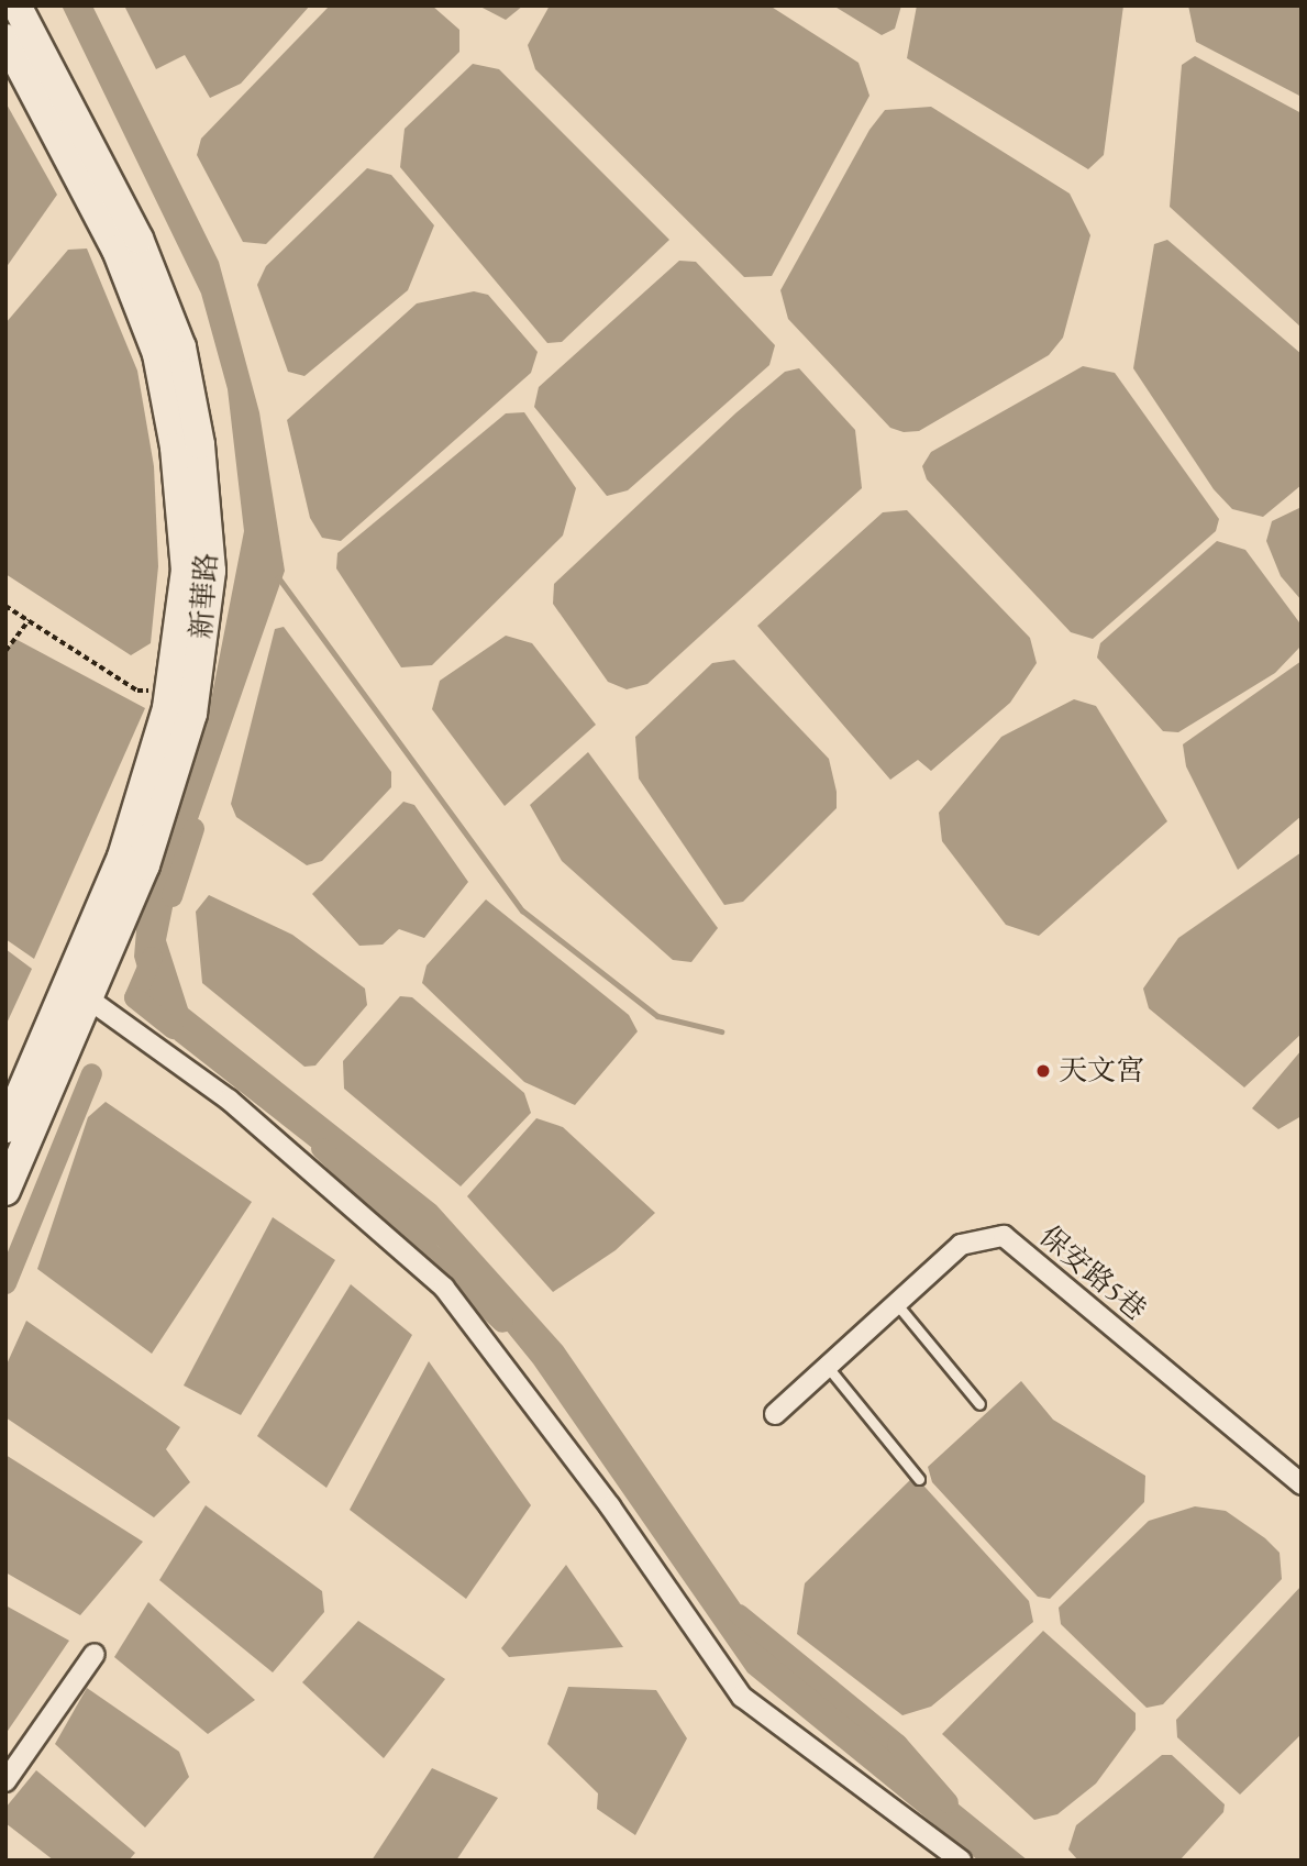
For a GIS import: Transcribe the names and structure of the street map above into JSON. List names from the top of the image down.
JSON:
{
  "streets": {
    "street": ["新華路", "保安路5巷"]
  },
  "places": ["天文宮"]
}
